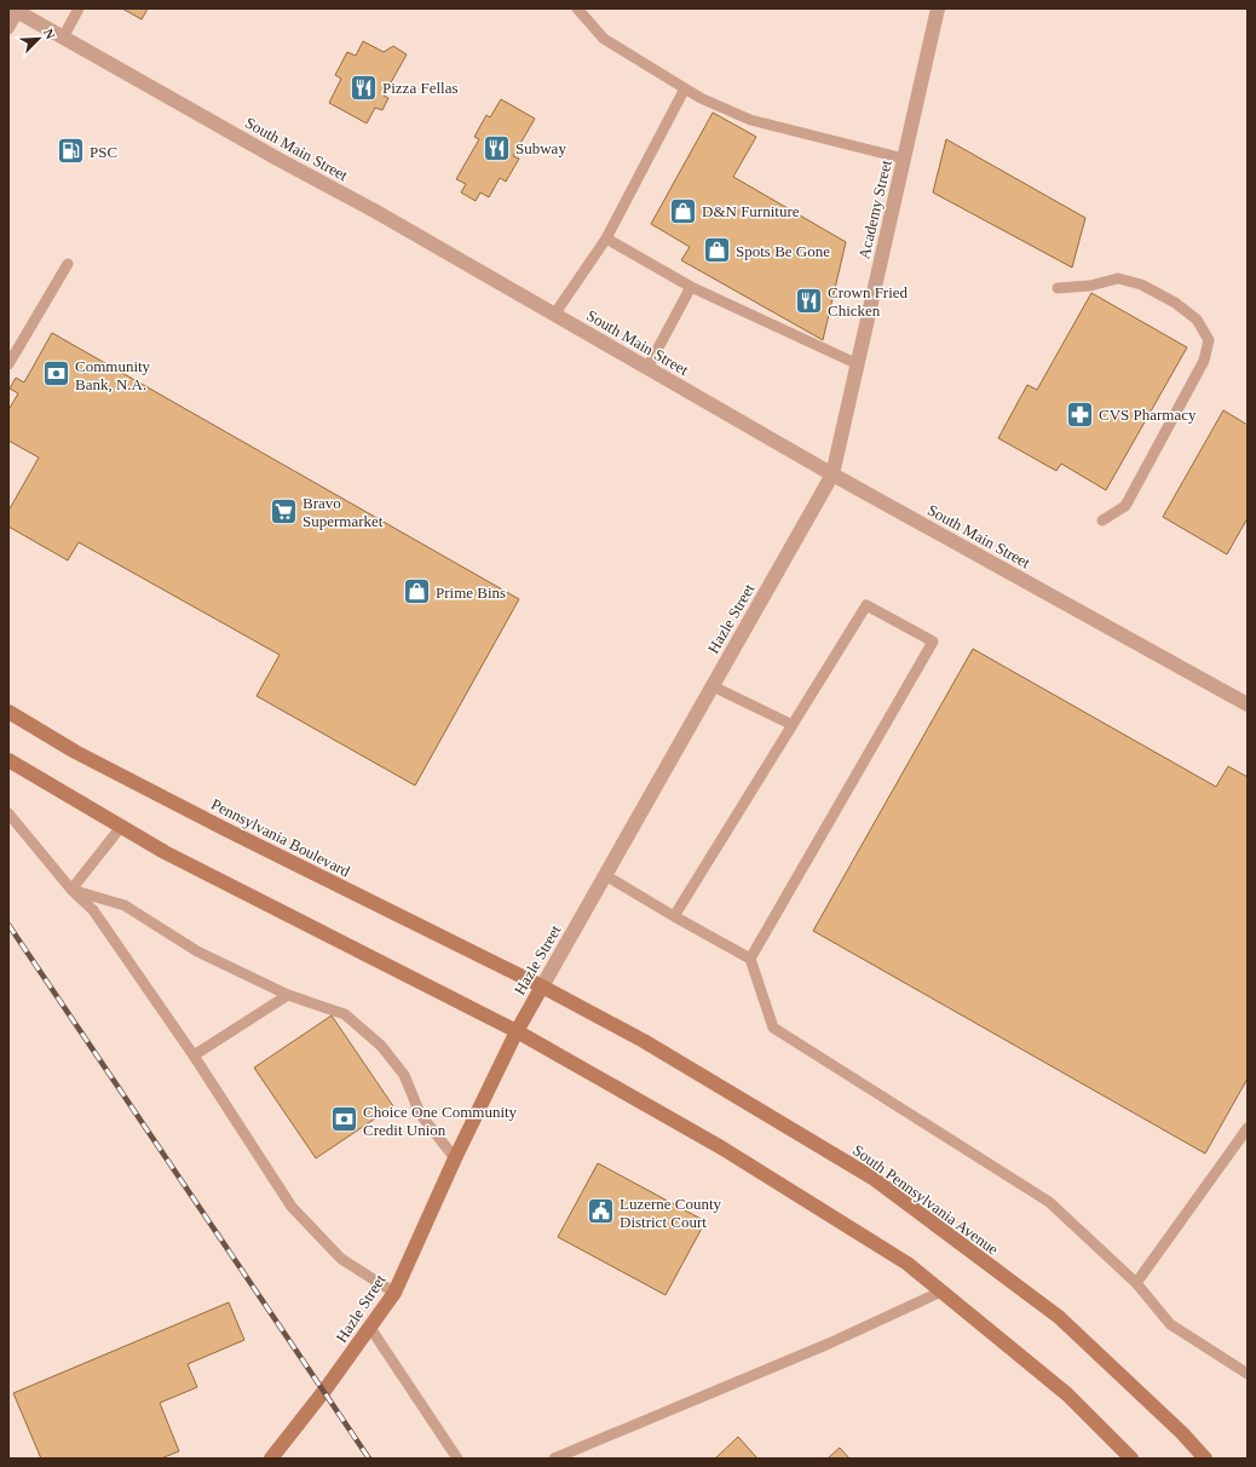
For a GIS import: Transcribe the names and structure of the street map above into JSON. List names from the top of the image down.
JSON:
{
  "streets": {
    "main road": ["Hazle Street", "Pennsylvania Boulevard", "South Pennsylvania Avenue"],
    "street": ["South Main Street", "Academy Street"]
  },
  "crossings": [
    ["South Main Street", "Academy Street"],
    ["South Main Street", "Hazle Street"],
    ["Academy Street", "Hazle Street"],
    ["Hazle Street", "Pennsylvania Boulevard"],
    ["Hazle Street", "South Pennsylvania Avenue"],
    ["Pennsylvania Boulevard", "South Pennsylvania Avenue"]
  ],
  "places": {
    "restaurant": ["Pizza Fellas", "Subway", "Crown Fried Chicken"],
    "fuel station": ["PSC"],
    "shop": ["D&N Furniture", "Spots Be Gone", "Prime Bins"],
    "bank": ["Community Bank, N.A.", "Choice One Community Credit Union"],
    "pharmacy": ["CVS Pharmacy"],
    "supermarket": ["Bravo Supermarket"],
    "public building": ["Luzerne County District Court"]
  },
  "north": "top right"
}
